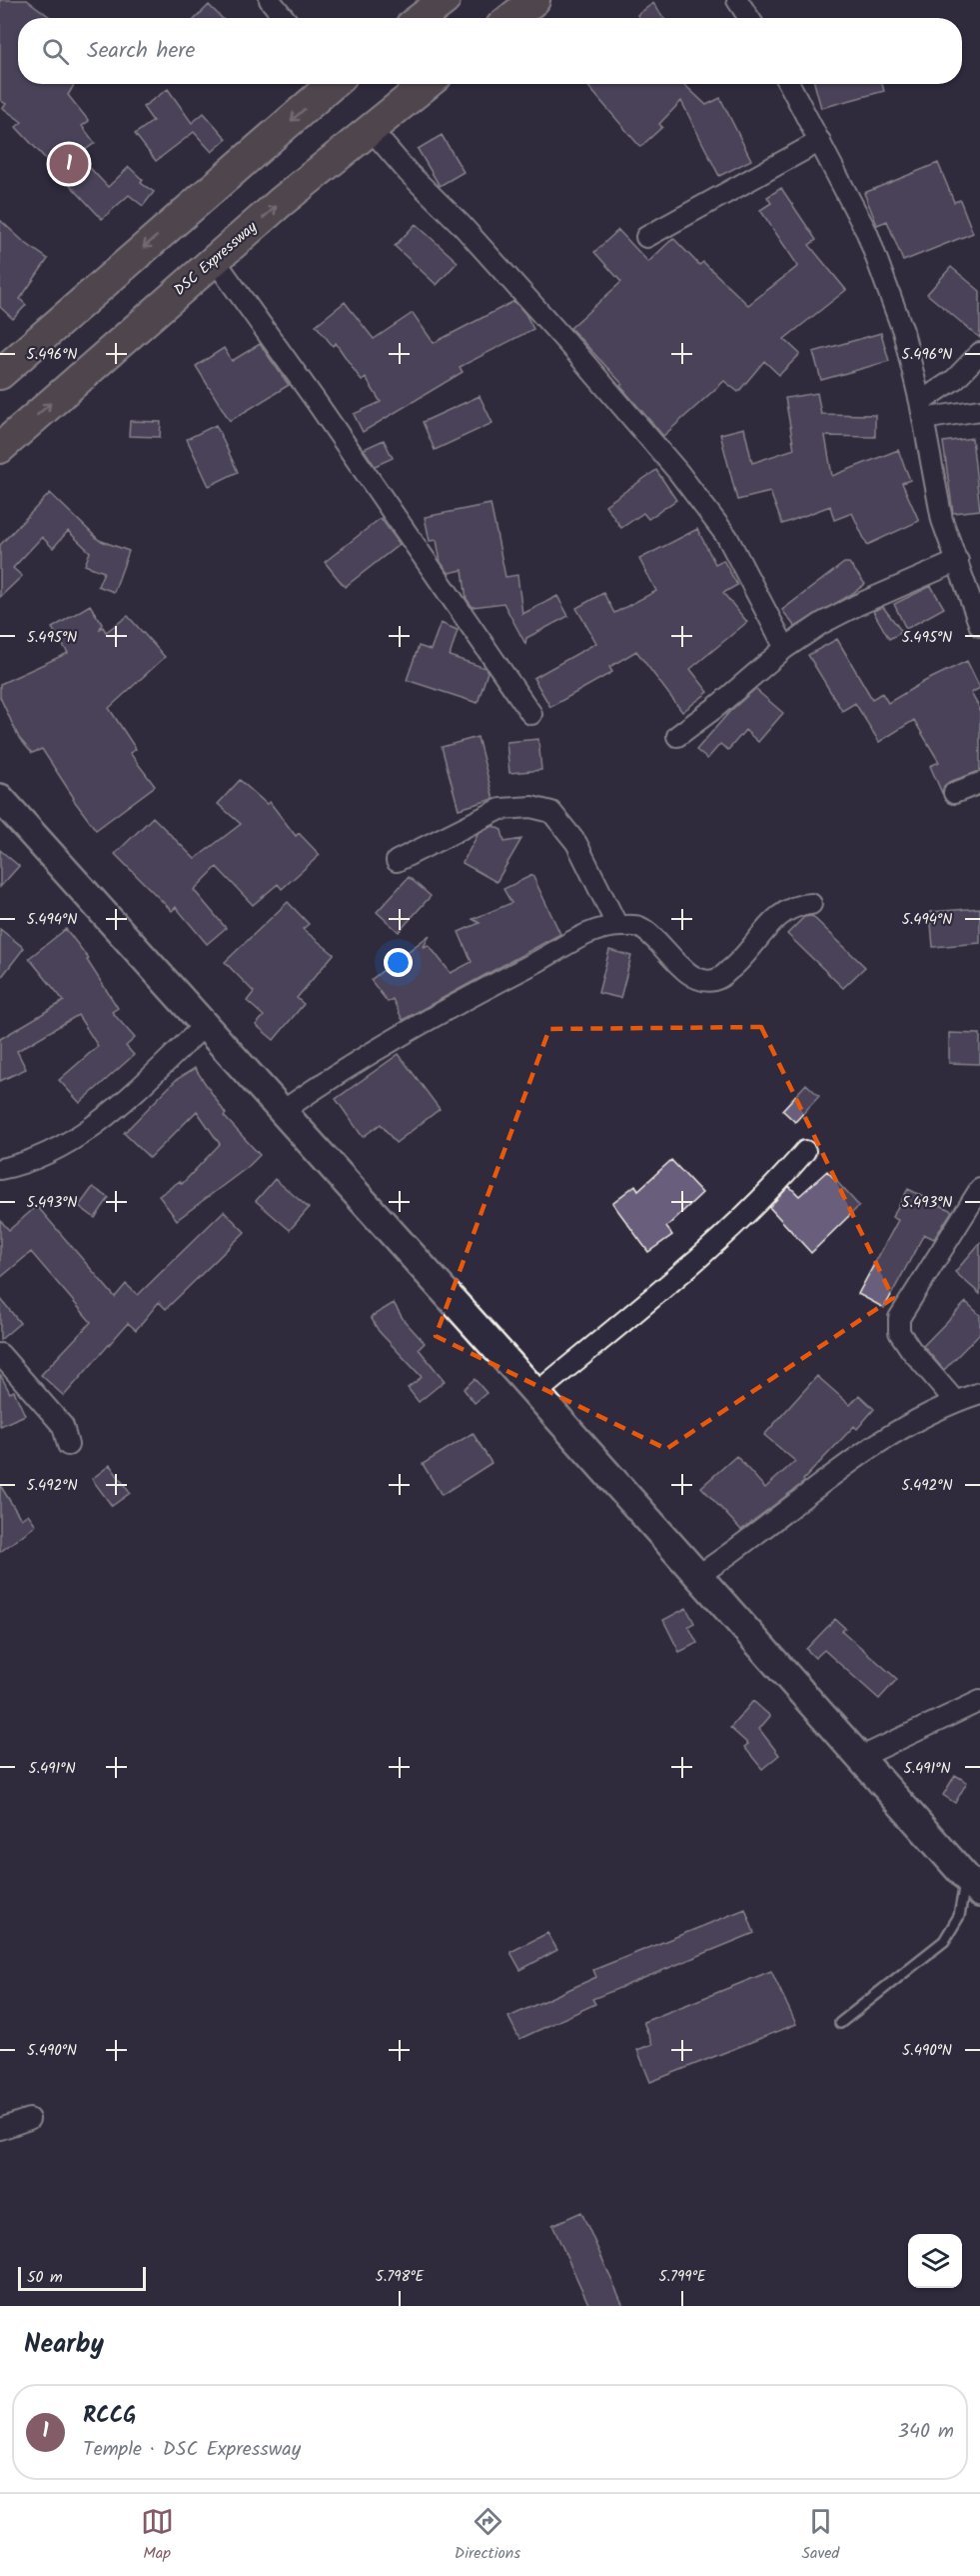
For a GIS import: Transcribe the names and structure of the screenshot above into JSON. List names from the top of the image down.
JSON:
{
  "streets": {
    "main road": ["DSC Expressway"]
  },
  "scale_bar": "50 m",
  "page": {
    "search": "Search here",
    "pins": "1",
    "scale": "50 m",
    "heading": "Nearby",
    "list": [
      {
        "mark": "1",
        "name": "RCCG",
        "note": "Temple · DSC Expressway",
        "value": "340 m"
      }
    ],
    "nav": ["Map", "Directions", "Saved"]
  },
  "coordinates": [
    "5.496°N",
    "5.495°N",
    "5.494°N",
    "5.493°N",
    "5.492°N",
    "5.491°N",
    "5.490°N",
    "5.798°E",
    "5.799°E"
  ]
}
